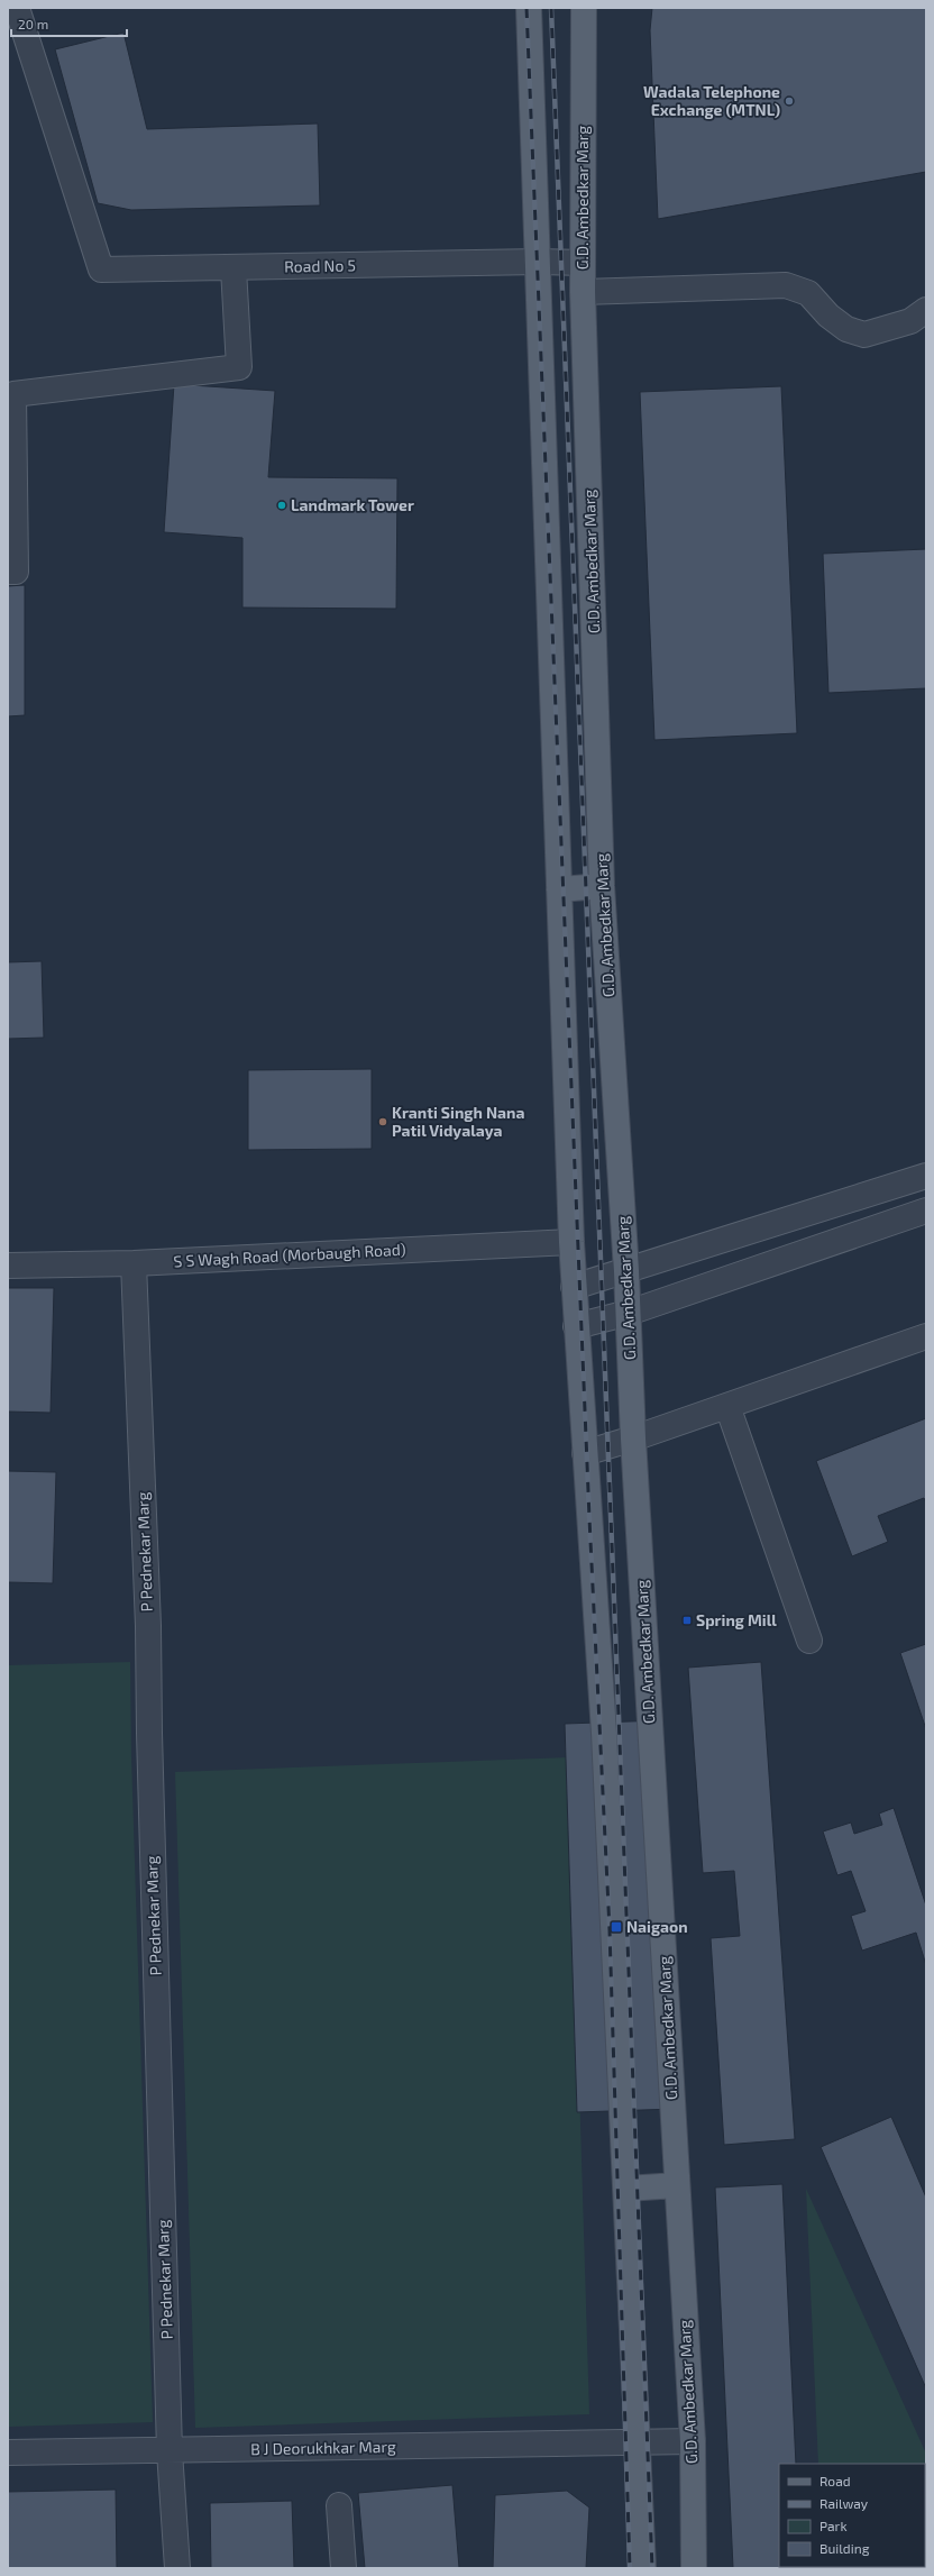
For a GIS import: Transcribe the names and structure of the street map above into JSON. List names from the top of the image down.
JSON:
{
  "streets": {
    "main road": ["G.D. Ambedkar Marg"],
    "street": [
      "Road No 5",
      "S S Wagh Road (Morbaugh Road)",
      "P Pednekar Marg",
      "B J Deorukhkar Marg"
    ]
  },
  "crossings": [
    ["G.D. Ambedkar Marg", "Road No 5"],
    ["G.D. Ambedkar Marg", "B J Deorukhkar Marg"],
    ["S S Wagh Road (Morbaugh Road)", "P Pednekar Marg"],
    ["P Pednekar Marg", "B J Deorukhkar Marg"]
  ],
  "places": {
    "other": ["Wadala Telephone Exchange (MTNL)", "Landmark Tower", "Kranti Singh Nana Patil Vidyalaya"],
    "transit": ["Spring Mill", "Naigaon"]
  },
  "legend": [
    "Road",
    "Railway",
    "Park",
    "Building"
  ],
  "scale_bar": "20 m"
}
